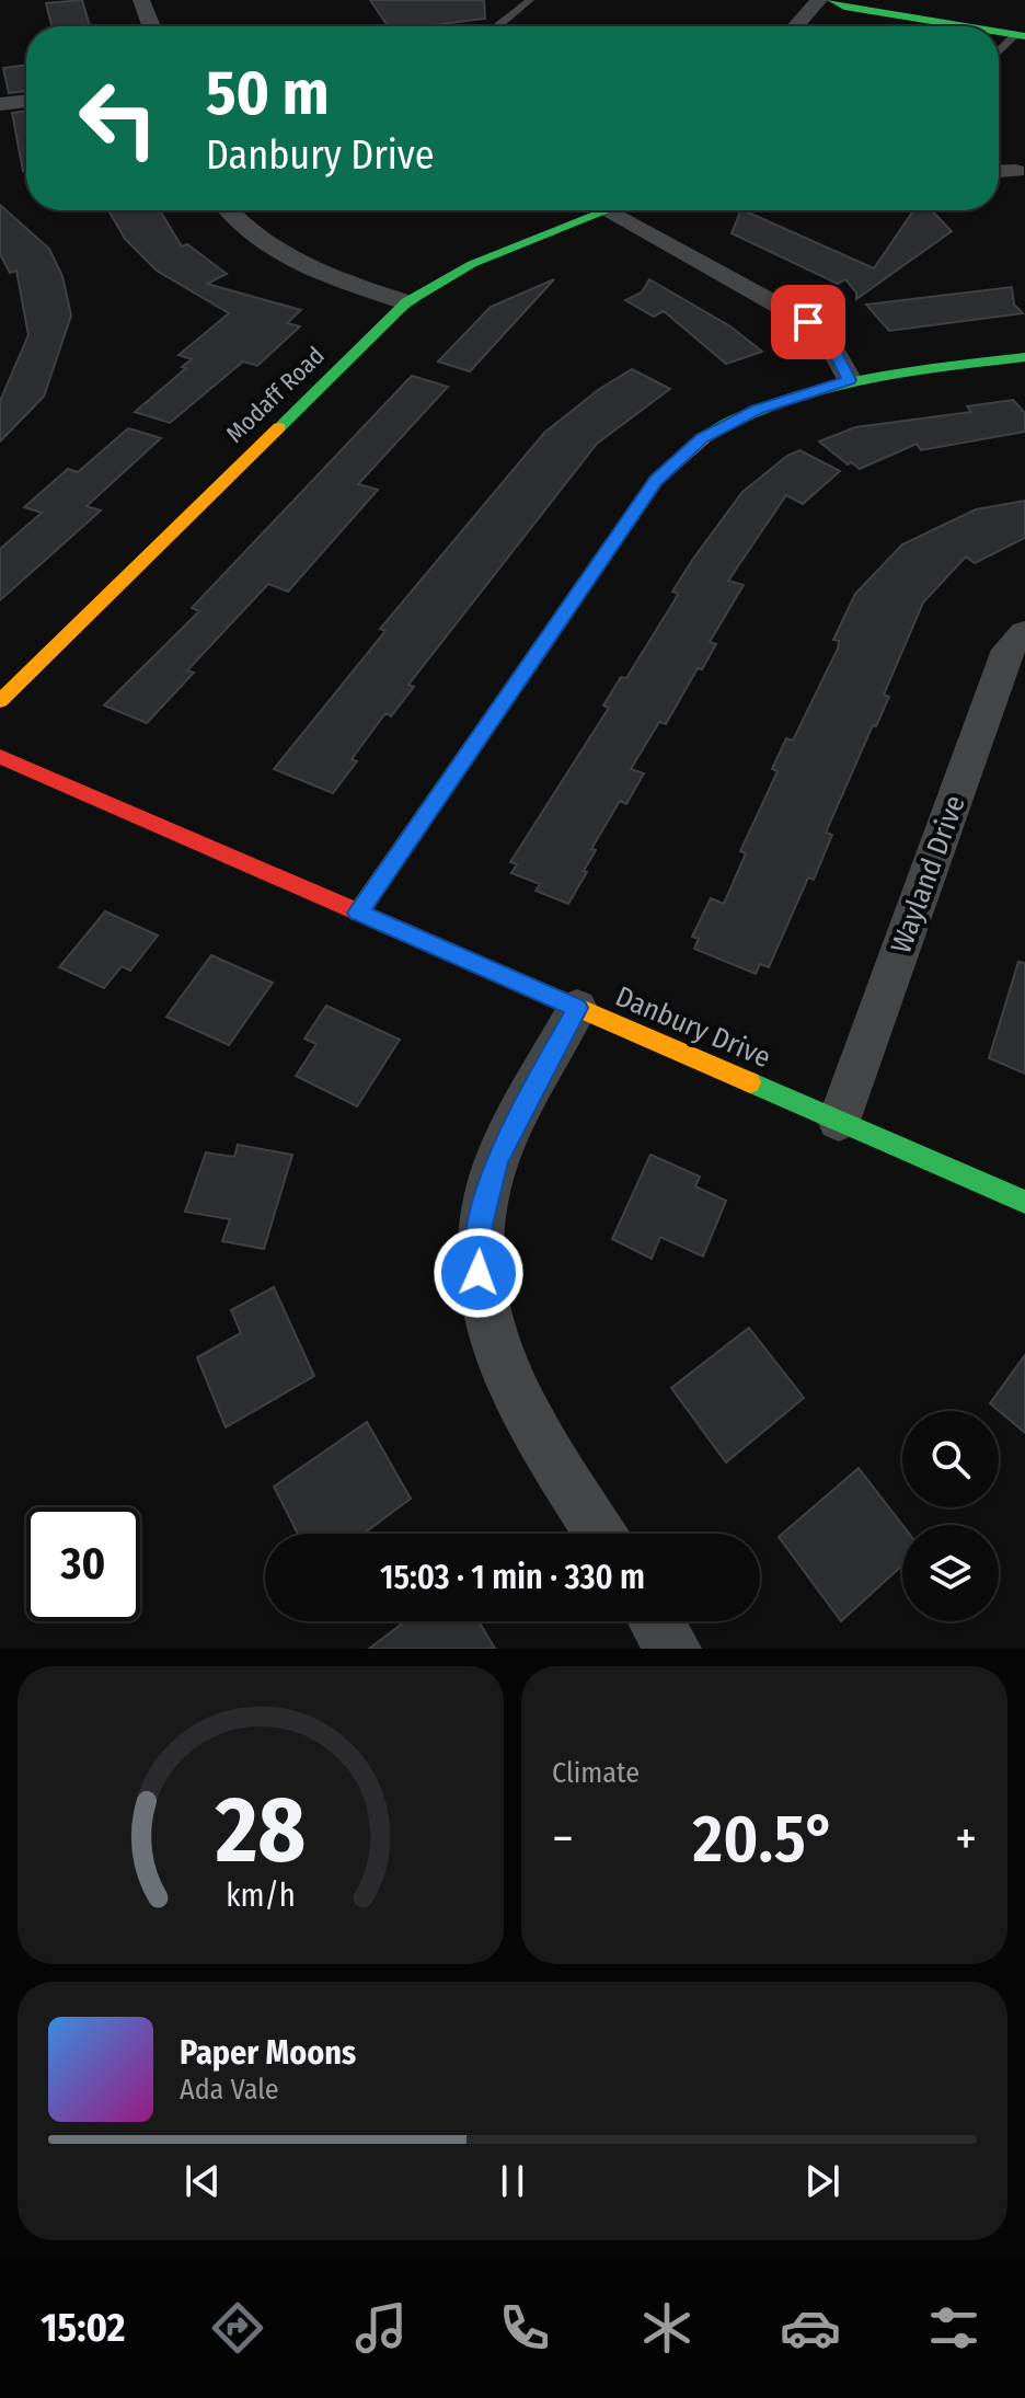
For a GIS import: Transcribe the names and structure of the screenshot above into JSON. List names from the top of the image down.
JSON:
{
  "streets": {
    "street": ["Modaff Road", "Wayland Drive", "Danbury Drive"]
  },
  "crossings": [
    ["Wayland Drive", "Danbury Drive"]
  ],
  "page": {
    "turn": ["50 m", "Danbury Drive"],
    "limit": "30",
    "trip": "15:03 · 1 min · 330 m",
    "tile": "Climate",
    "heat": ["−", "20.5°", "+"],
    "song": ["Paper Moons", "Ada Vale"],
    "tabs": "15:02",
    "gauge": ["28", "km/h"]
  }
}
